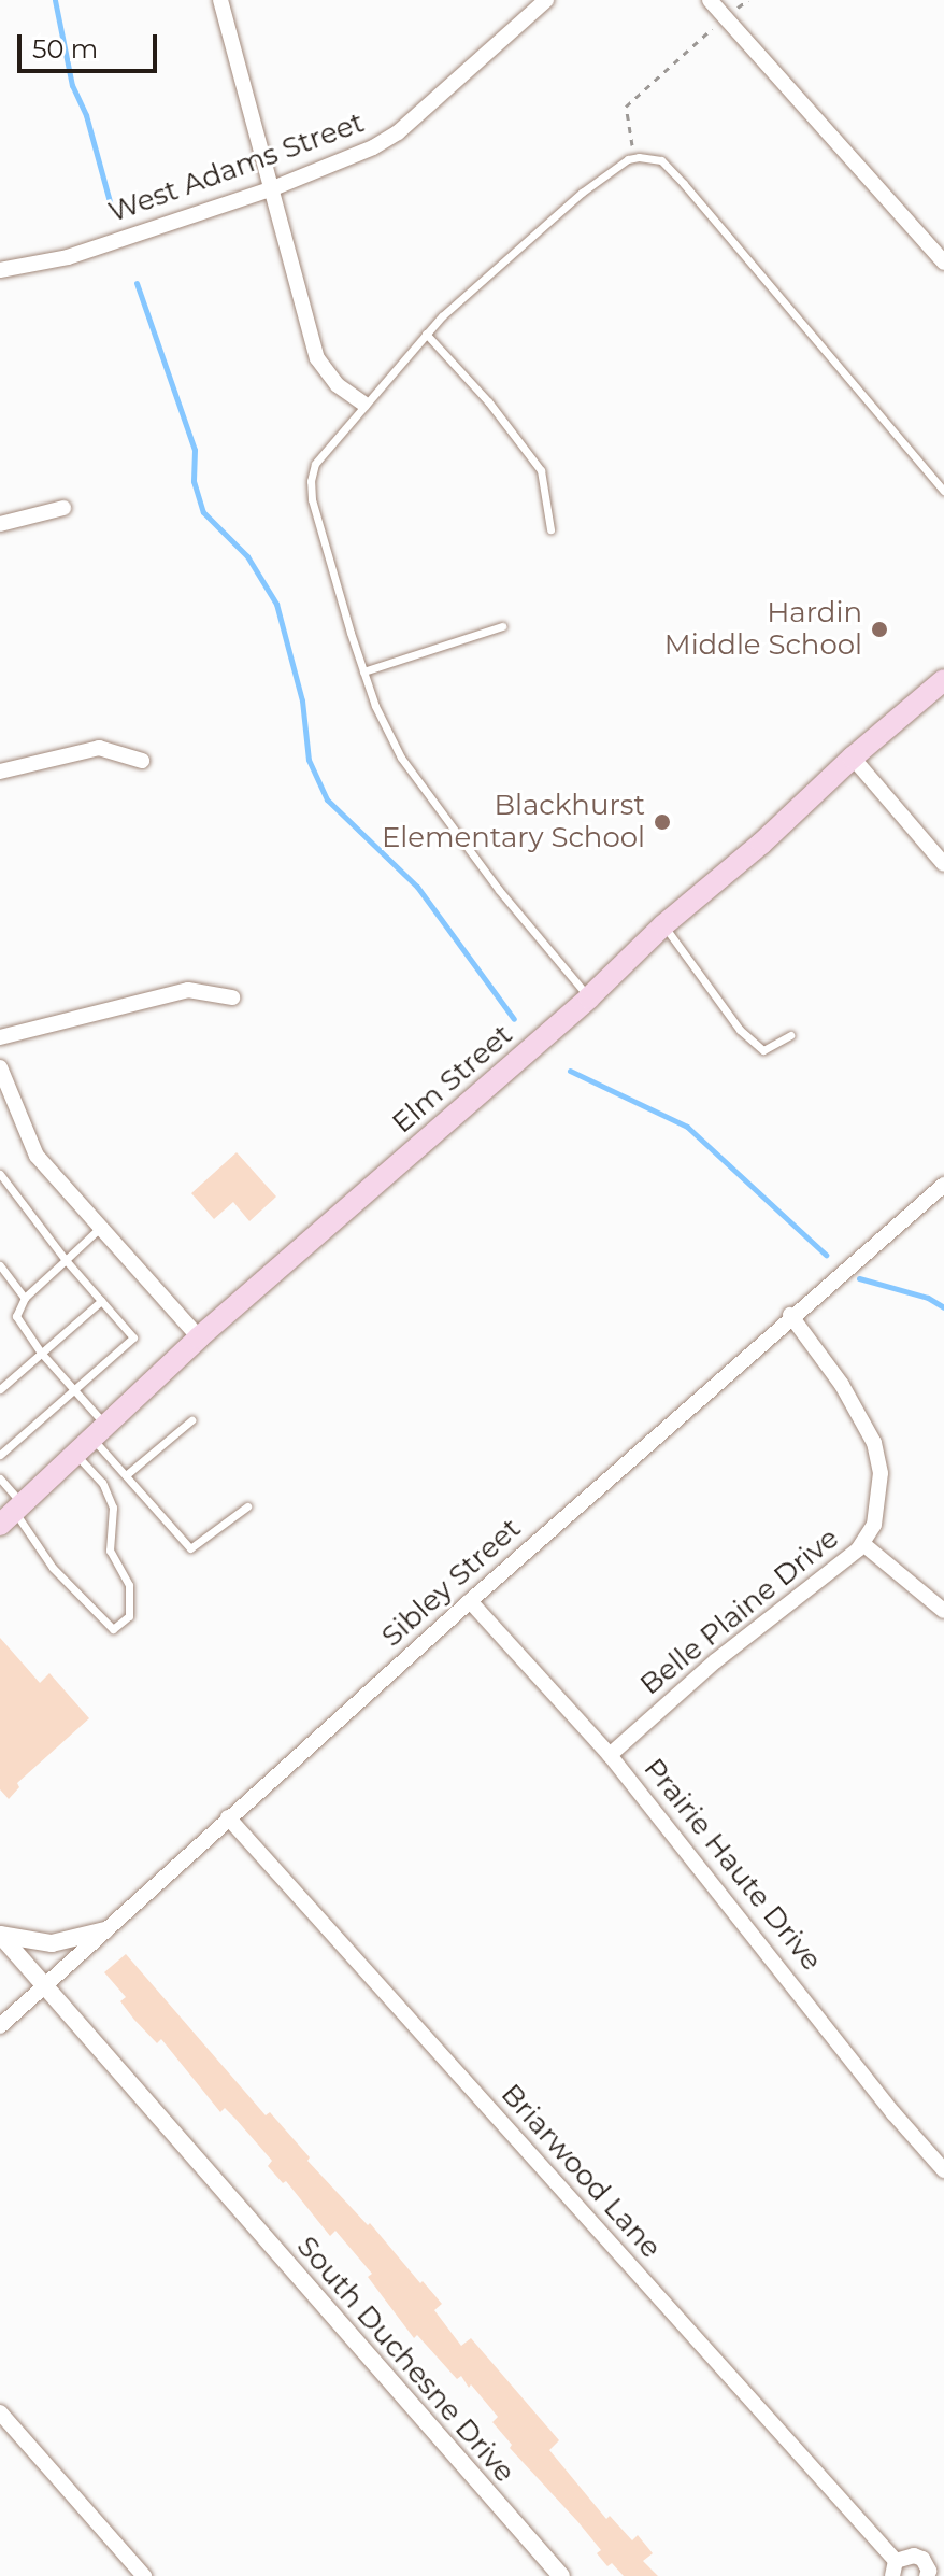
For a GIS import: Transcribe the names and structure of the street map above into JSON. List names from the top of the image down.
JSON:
{
  "streets": {
    "main road": ["Elm Street"],
    "street": [
      "West Adams Street",
      "Sibley Street",
      "Belle Plaine Drive",
      "Prairie Haute Drive",
      "Briarwood Lane",
      "South Duchesne Drive"
    ]
  },
  "crossings": [
    ["Sibley Street", "Belle Plaine Drive"],
    ["Sibley Street", "Prairie Haute Drive"],
    ["Sibley Street", "Briarwood Lane"],
    ["Sibley Street", "South Duchesne Drive"],
    ["Belle Plaine Drive", "Prairie Haute Drive"]
  ],
  "places": ["Hardin Middle School", "Blackhurst Elementary School"],
  "scale_bar": "50 m"
}
